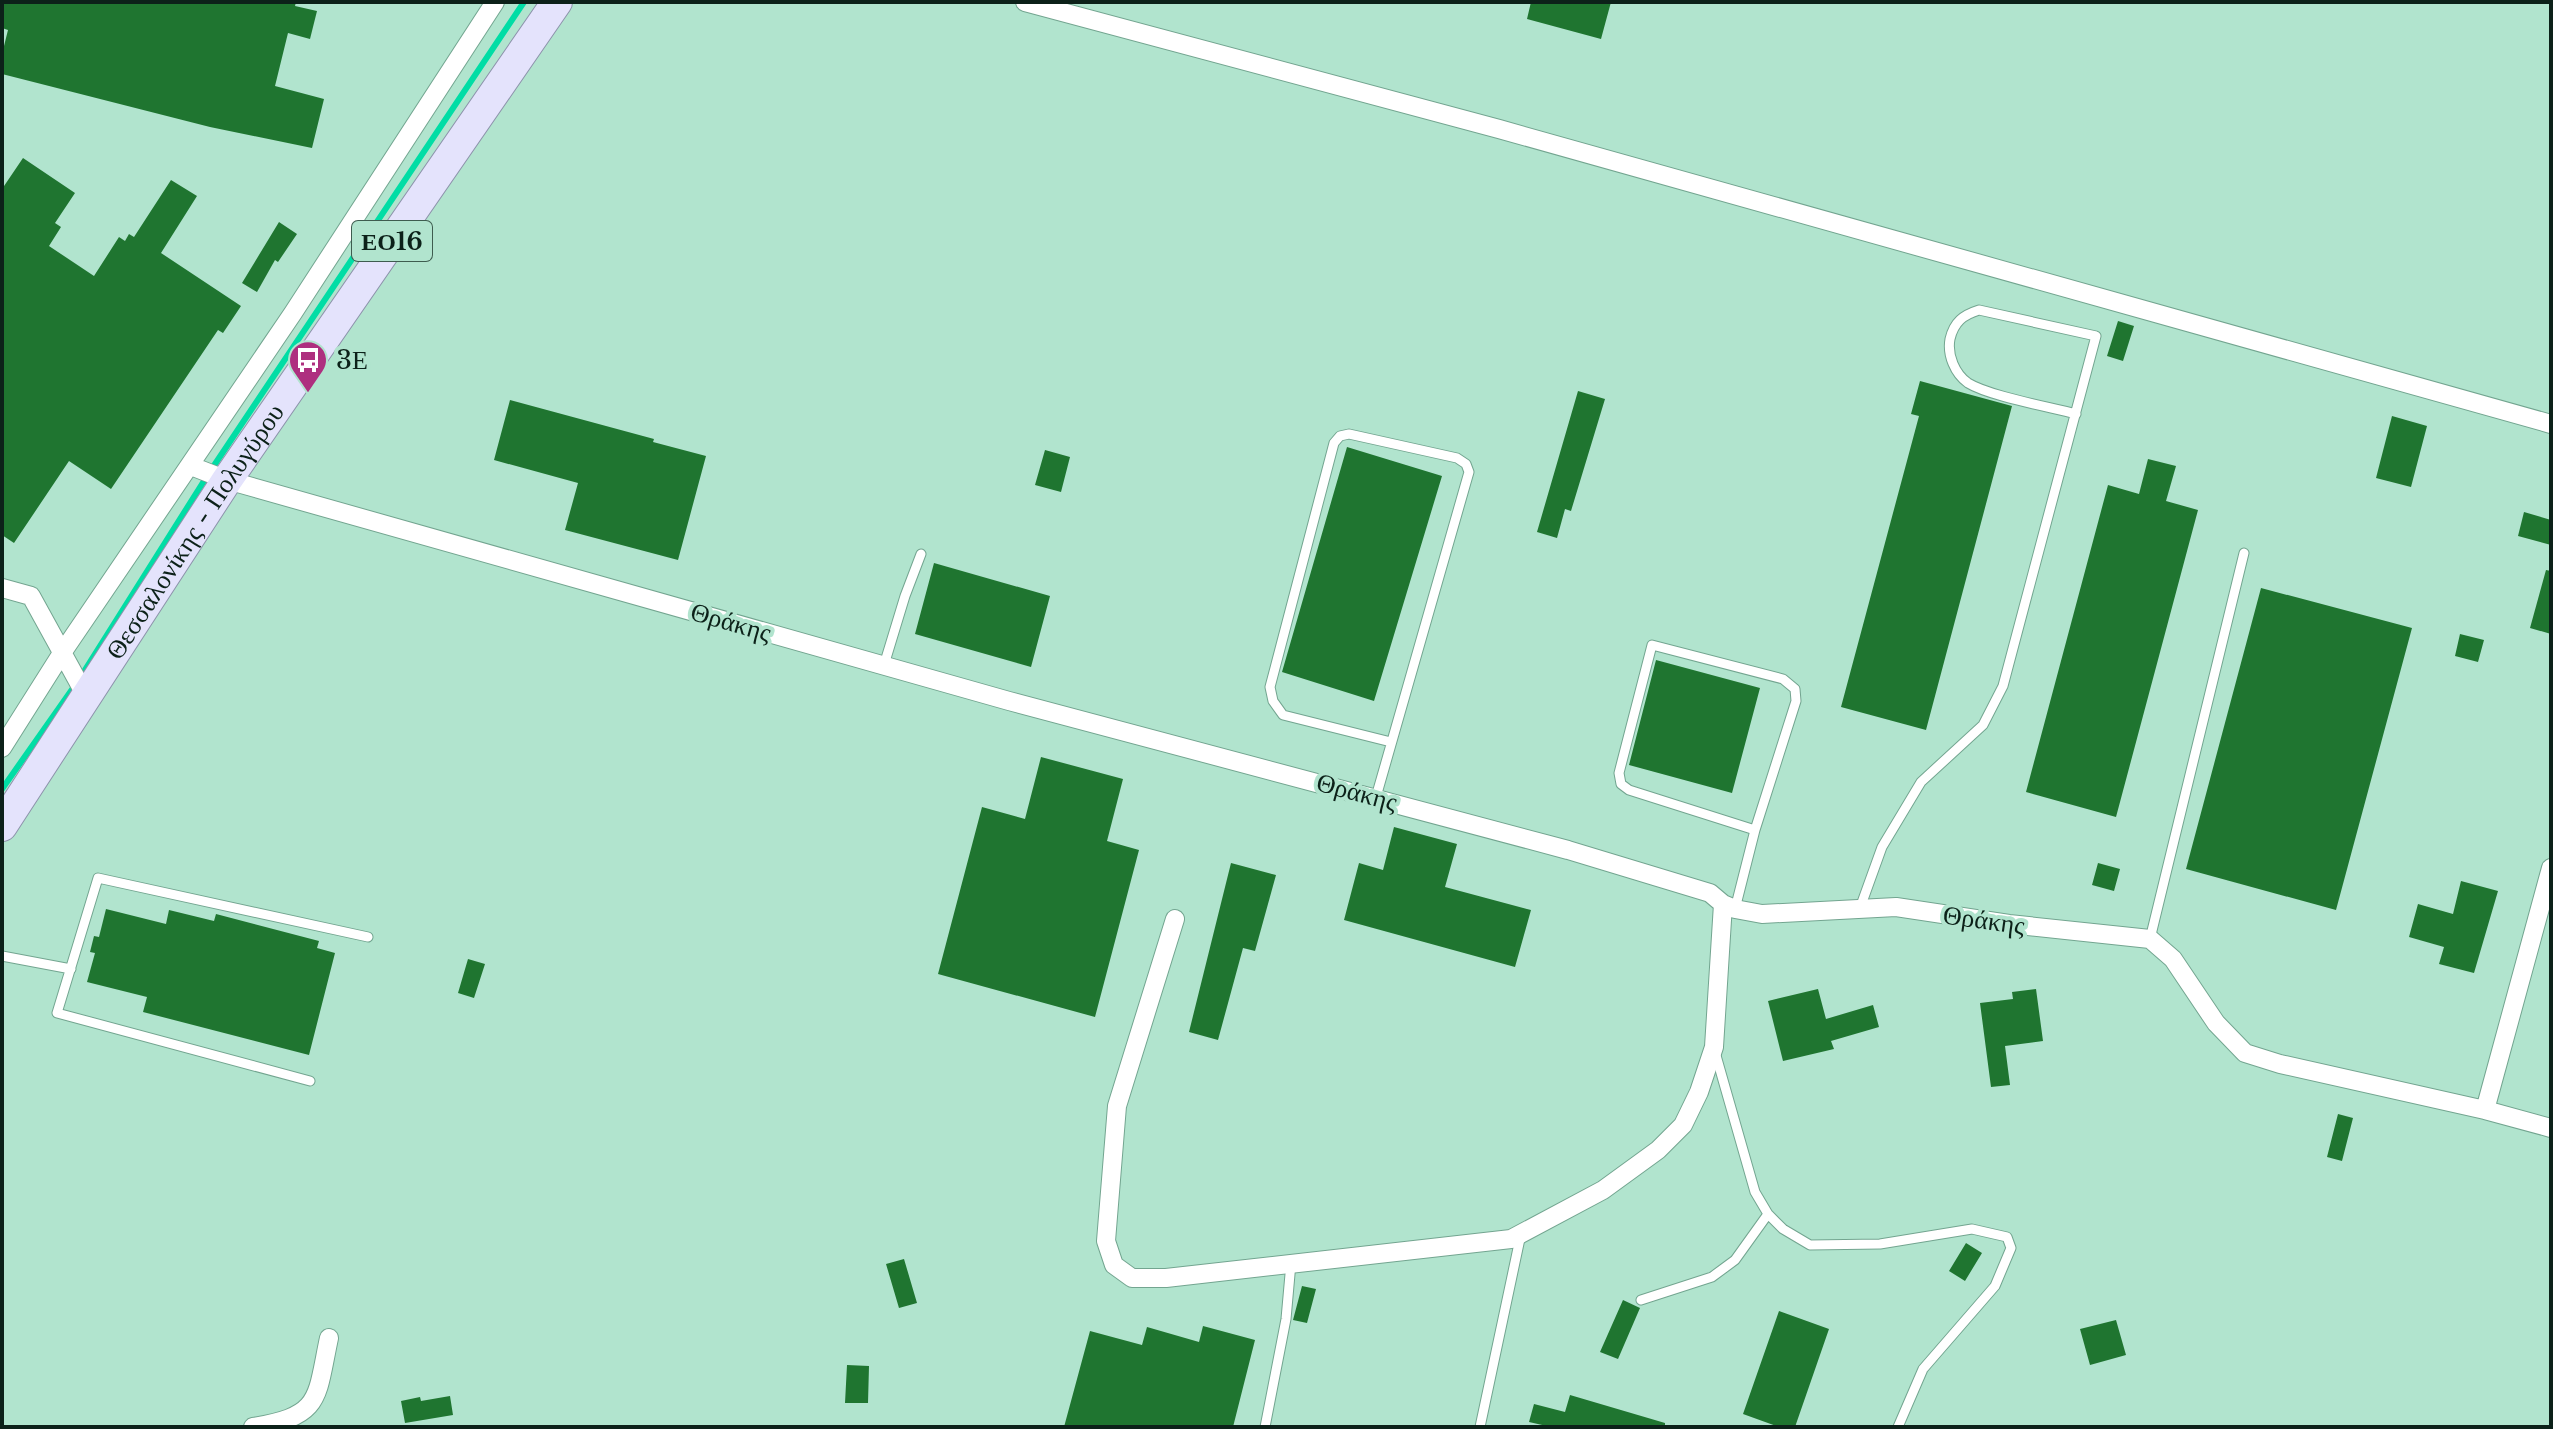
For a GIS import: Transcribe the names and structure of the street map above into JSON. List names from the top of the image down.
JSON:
{
  "streets": {
    "main road": ["ΕΟ16", "Θεσσαλονίκης - Πολυγύρου"],
    "street": ["Θράκης"]
  },
  "crossings": [
    ["Θεσσαλονίκης - Πολυγύρου", "Θράκης"]
  ],
  "places": {
    "bus stop": ["3Ε"]
  }
}
